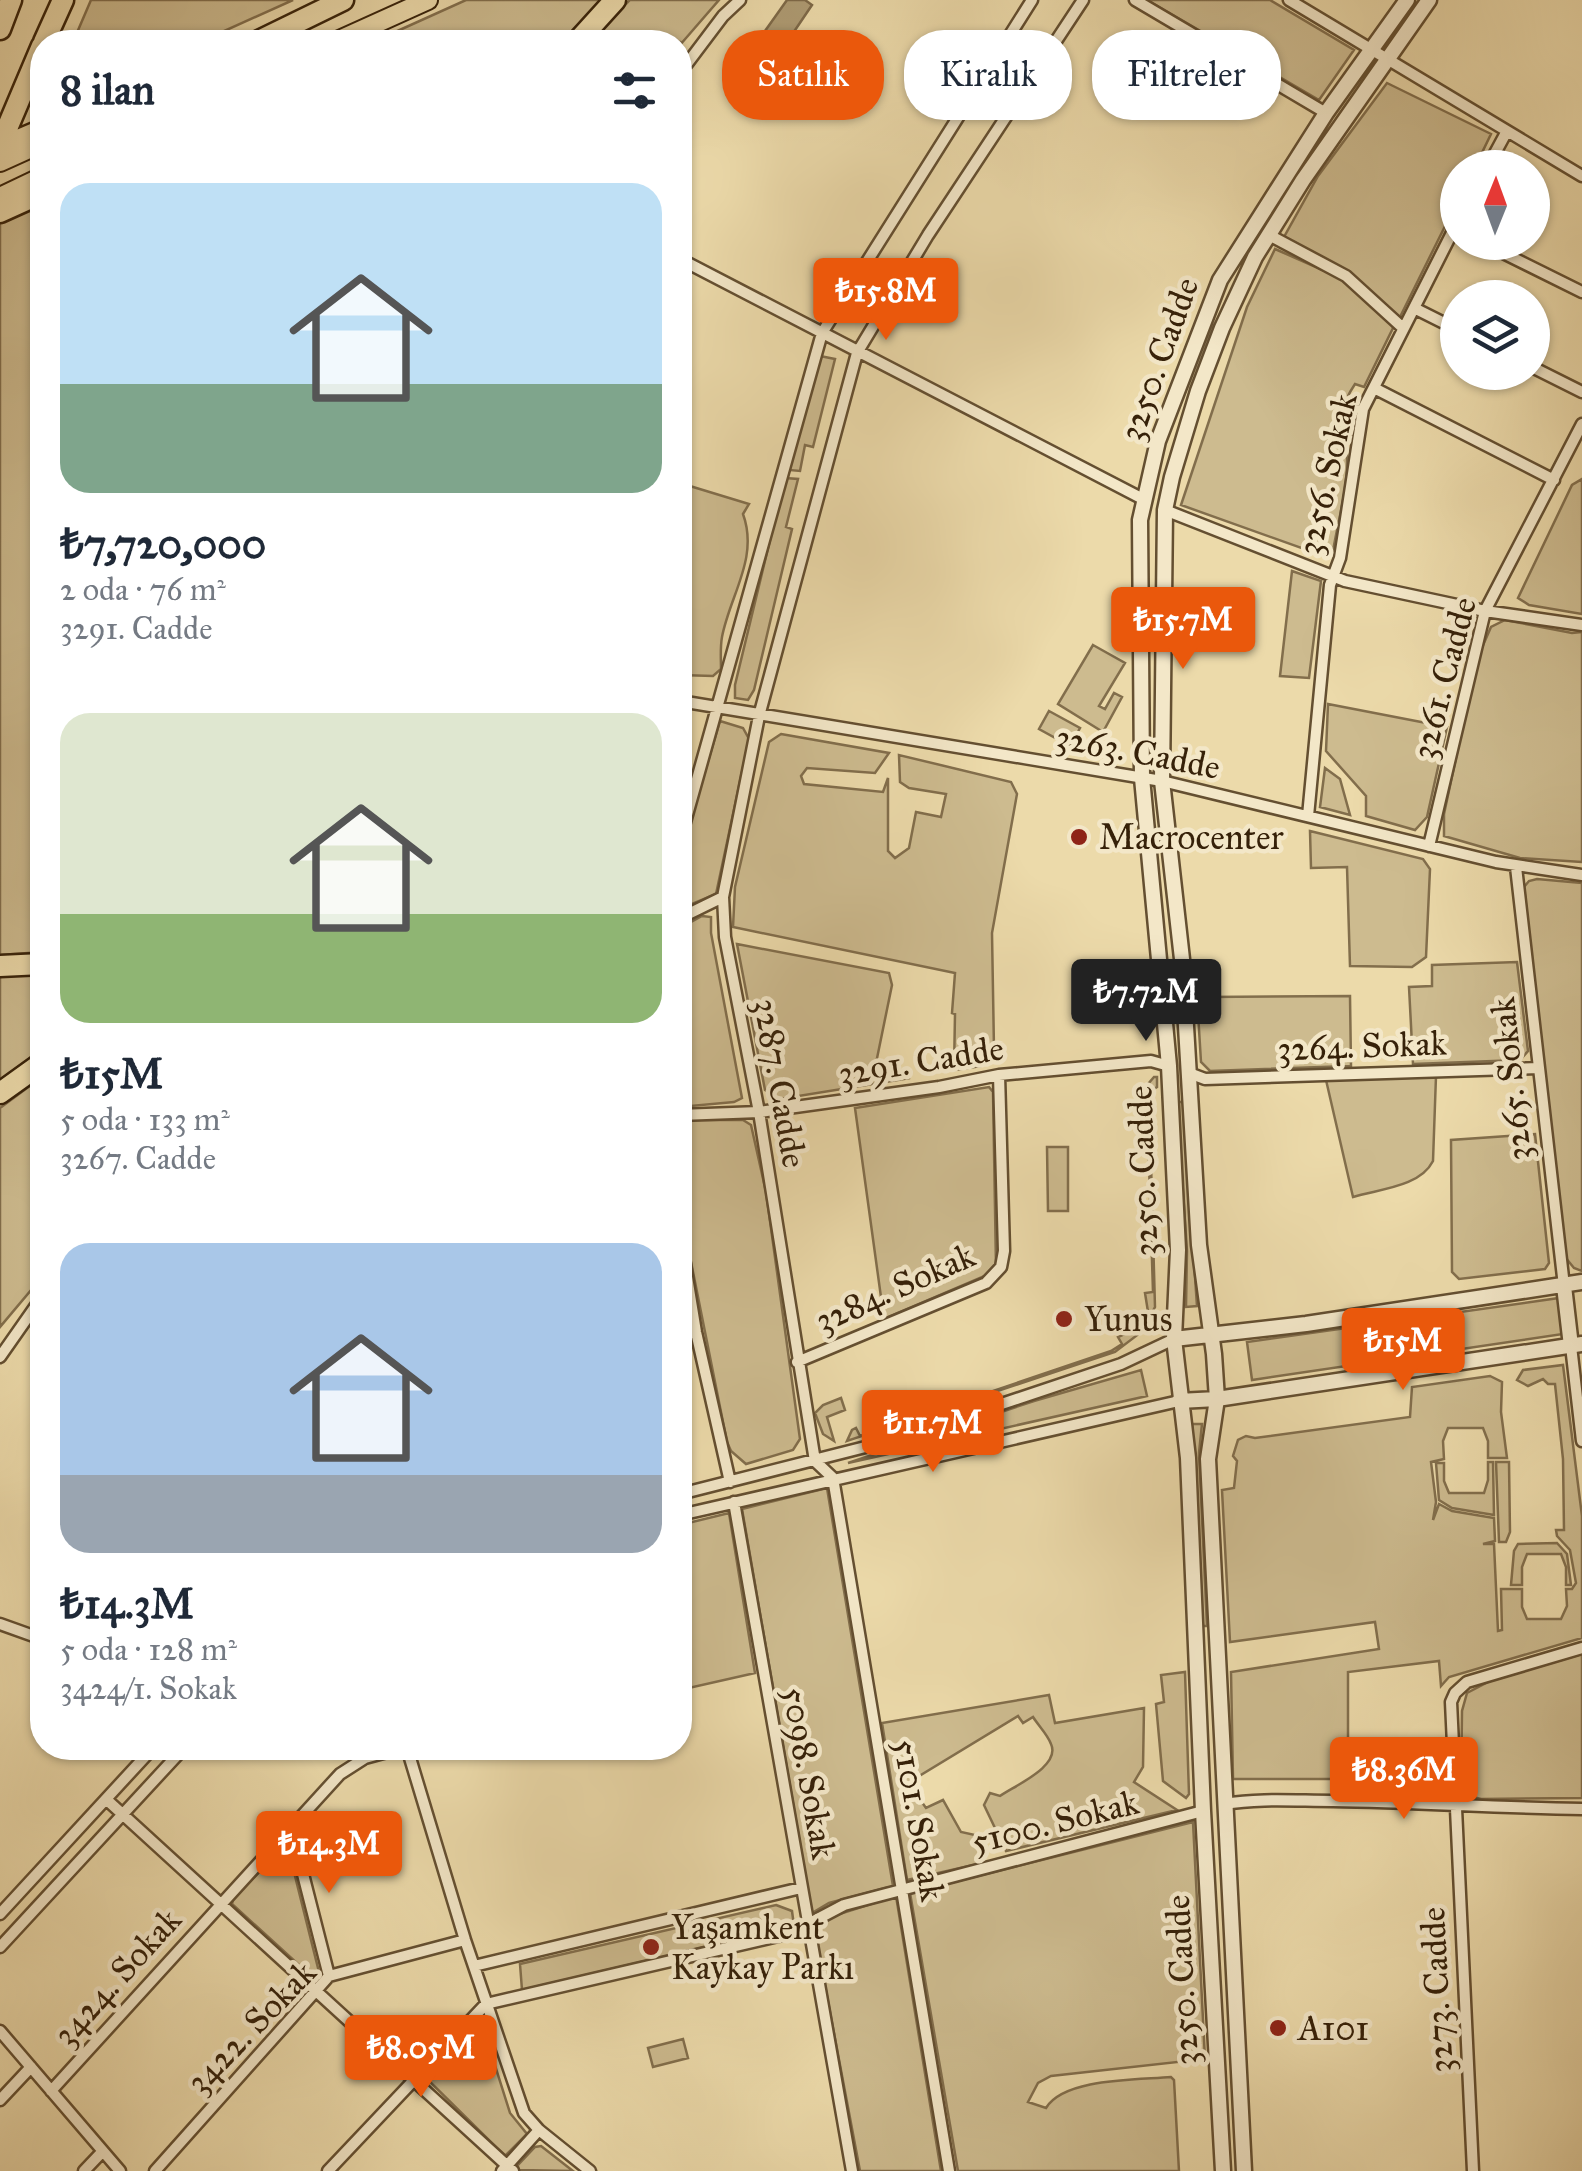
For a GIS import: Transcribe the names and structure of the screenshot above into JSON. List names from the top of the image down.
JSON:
{
  "streets": {
    "street": [
      "3250. Cadde",
      "3256. Sokak",
      "3261. Cadde",
      "3263. Cadde",
      "3264. Sokak",
      "3291. Cadde",
      "3265. Sokak",
      "3287. Cadde",
      "3284. Sokak",
      "5098. Sokak",
      "5101. Sokak",
      "5100. Sokak",
      "3424. Sokak",
      "3273. Cadde",
      "3422. Sokak"
    ]
  },
  "crossings": [
    ["3250. Cadde", "3263. Cadde"],
    ["3250. Cadde", "3264. Sokak"],
    ["3250. Cadde", "3291. Cadde"],
    ["3250. Cadde", "5100. Sokak"],
    ["3256. Sokak", "3263. Cadde"],
    ["3261. Cadde", "3263. Cadde"],
    ["3263. Cadde", "3265. Sokak"],
    ["3263. Cadde", "3287. Cadde"],
    ["3264. Sokak", "3265. Sokak"],
    ["3291. Cadde", "3287. Cadde"],
    ["3291. Cadde", "3284. Sokak"],
    ["3287. Cadde", "3284. Sokak"],
    ["5098. Sokak", "5100. Sokak"],
    ["5101. Sokak", "5100. Sokak"]
  ],
  "places": [
    "Macrocenter",
    "Yunus",
    "Yaşamkent Kaykay Parkı",
    "A101"
  ],
  "north": "top",
  "page": {
    "chip": ["Satılık", "Kiralık", "Filtreler"],
    "heading": "8 ilan",
    "list": [
      {
        "name": "₺7,720,000",
        "note": "2 oda · 76 m² · 3291. Cadde"
      },
      {
        "name": "₺15M",
        "note": "5 oda · 133 m² · 3267. Cadde"
      },
      {
        "name": "₺14.3M",
        "note": "5 oda · 128 m² · 3424/1. Sokak"
      }
    ],
    "price": [
      "₺15.8M",
      "₺15.7M",
      "₺7.72M",
      "₺15M",
      "₺11.7M",
      "₺8.36M",
      "₺14.3M",
      "₺8.05M"
    ]
  }
}
